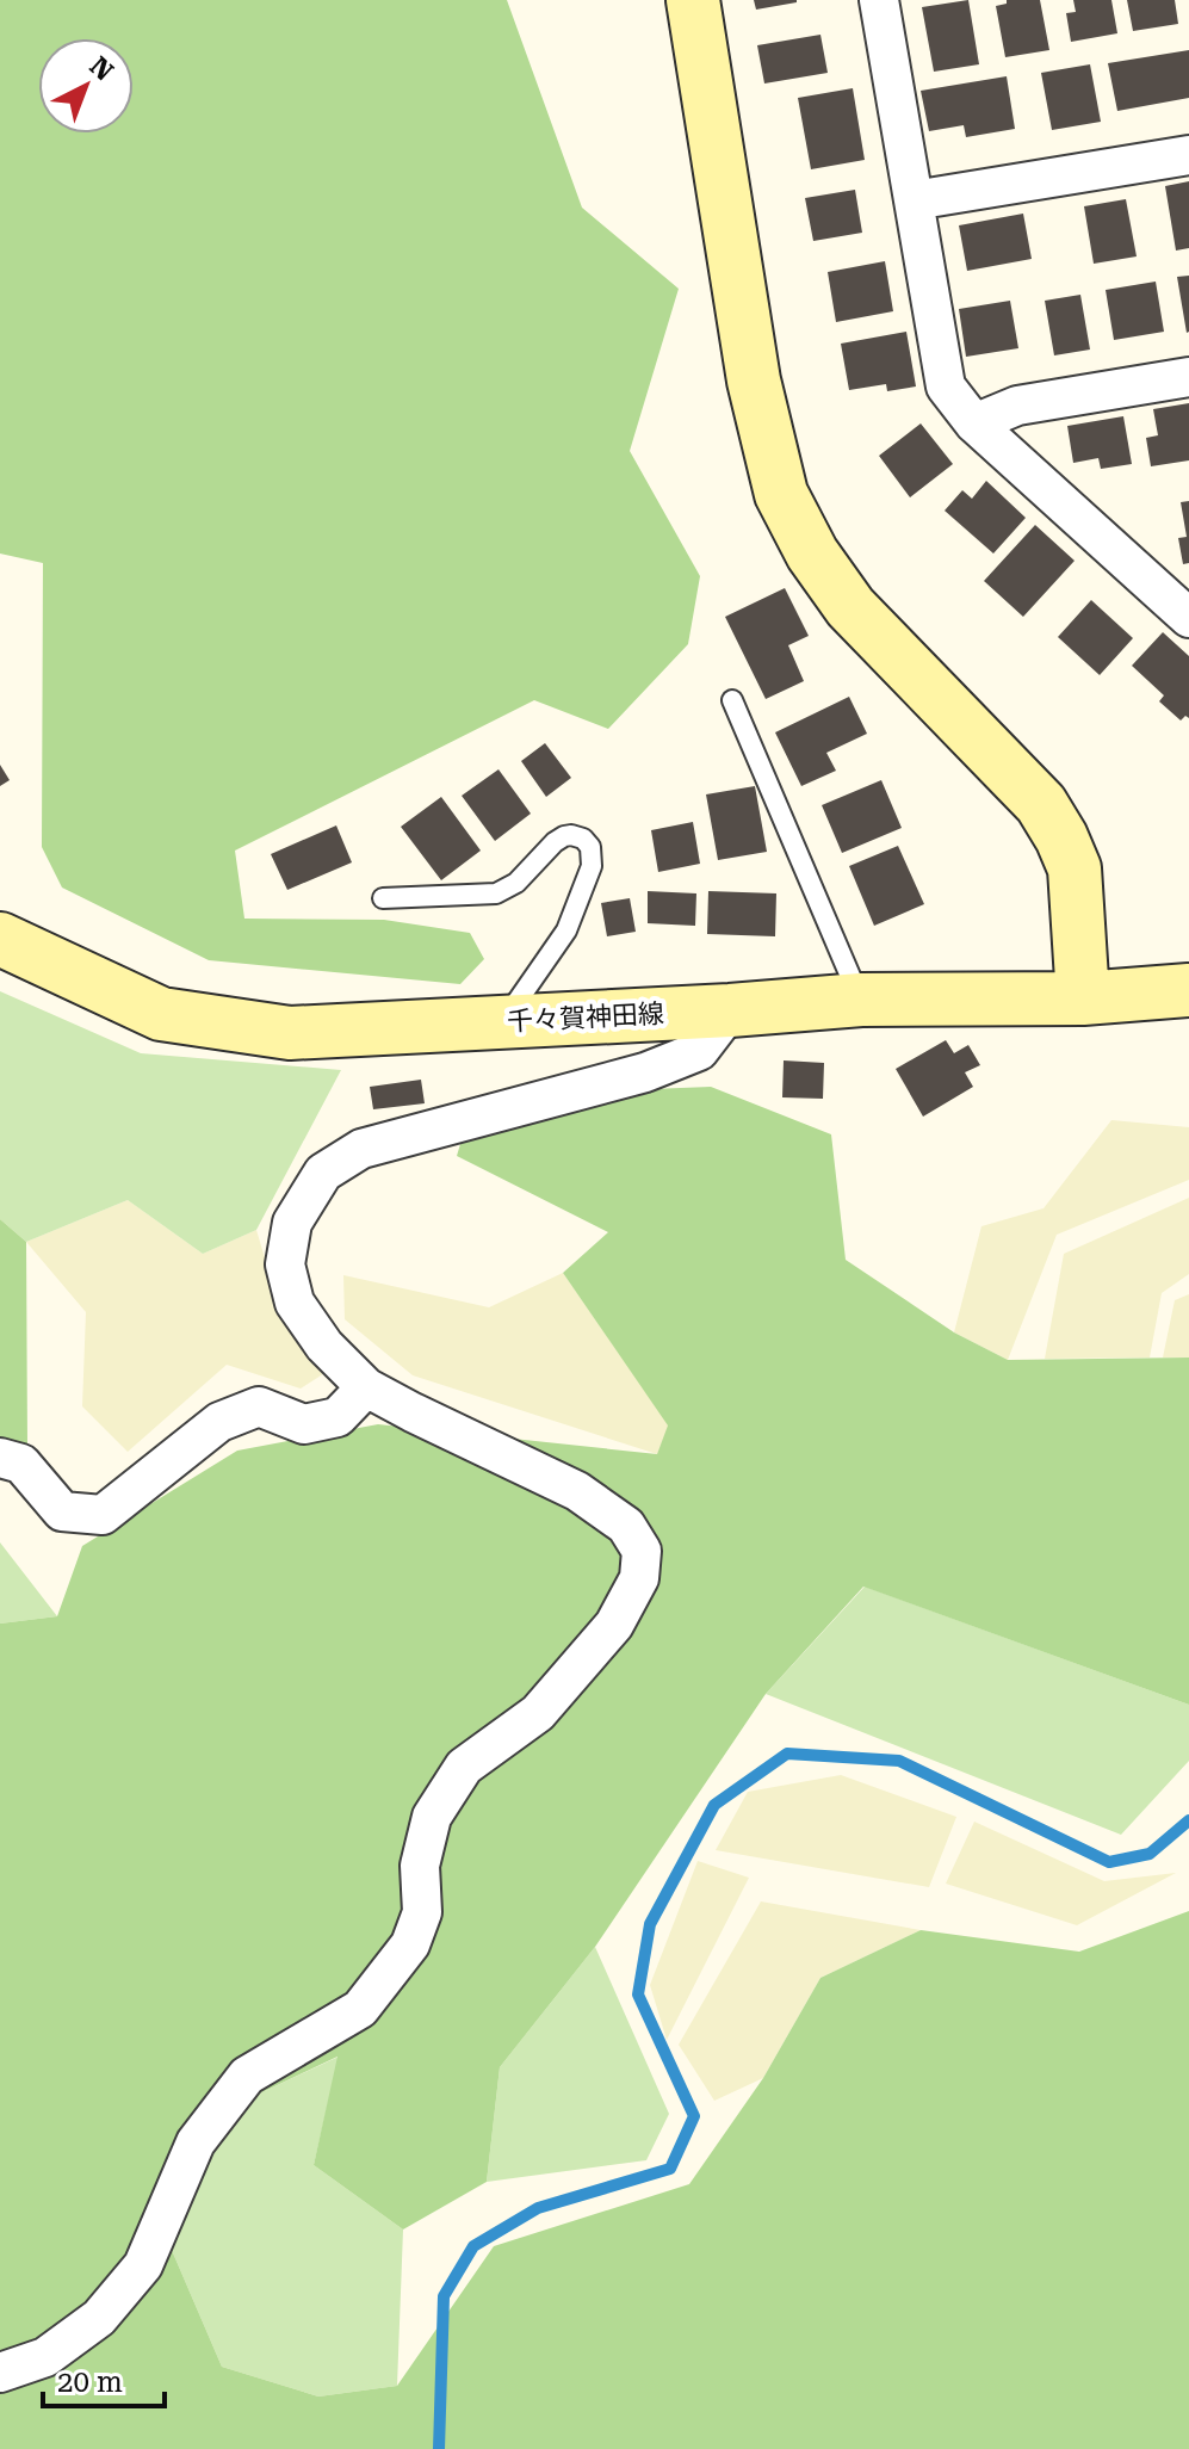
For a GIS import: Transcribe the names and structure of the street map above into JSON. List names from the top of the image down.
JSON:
{
  "streets": {
    "main road": ["千々賀神田線"]
  },
  "scale_bar": "20 m",
  "north": "top right"
}
